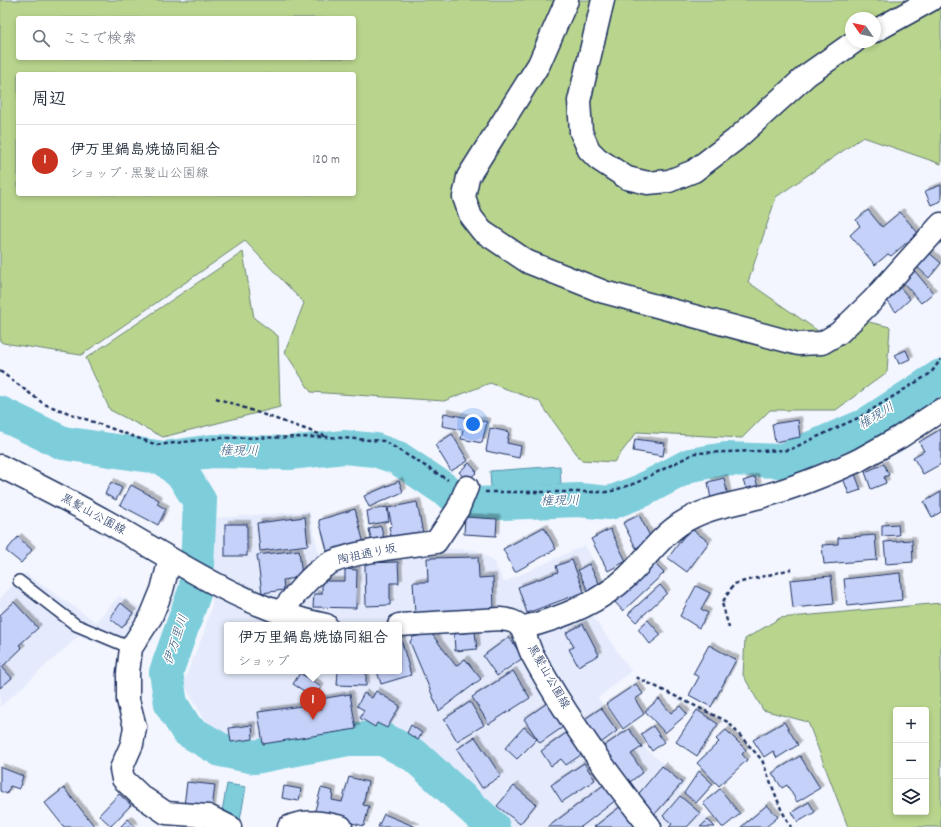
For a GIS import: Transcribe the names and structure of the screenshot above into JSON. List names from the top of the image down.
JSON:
{
  "streets": {
    "street": ["黒髪山公園線", "陶祖通り坂"]
  },
  "crossings": [
    ["黒髪山公園線", "陶祖通り坂"]
  ],
  "water": ["権現川", "伊万里川"],
  "north": "top left",
  "page": {
    "search": "ここで検索",
    "heading": "周辺",
    "list": [
      {
        "mark": "1",
        "name": "伊万里鍋島焼協同組合",
        "note": "ショップ · 黒髪山公園線",
        "value": "120 m"
      }
    ],
    "popup": ["伊万里鍋島焼協同組合", "ショップ"],
    "pins": "1",
    "map_buttons": ["+", "−"]
  }
}
